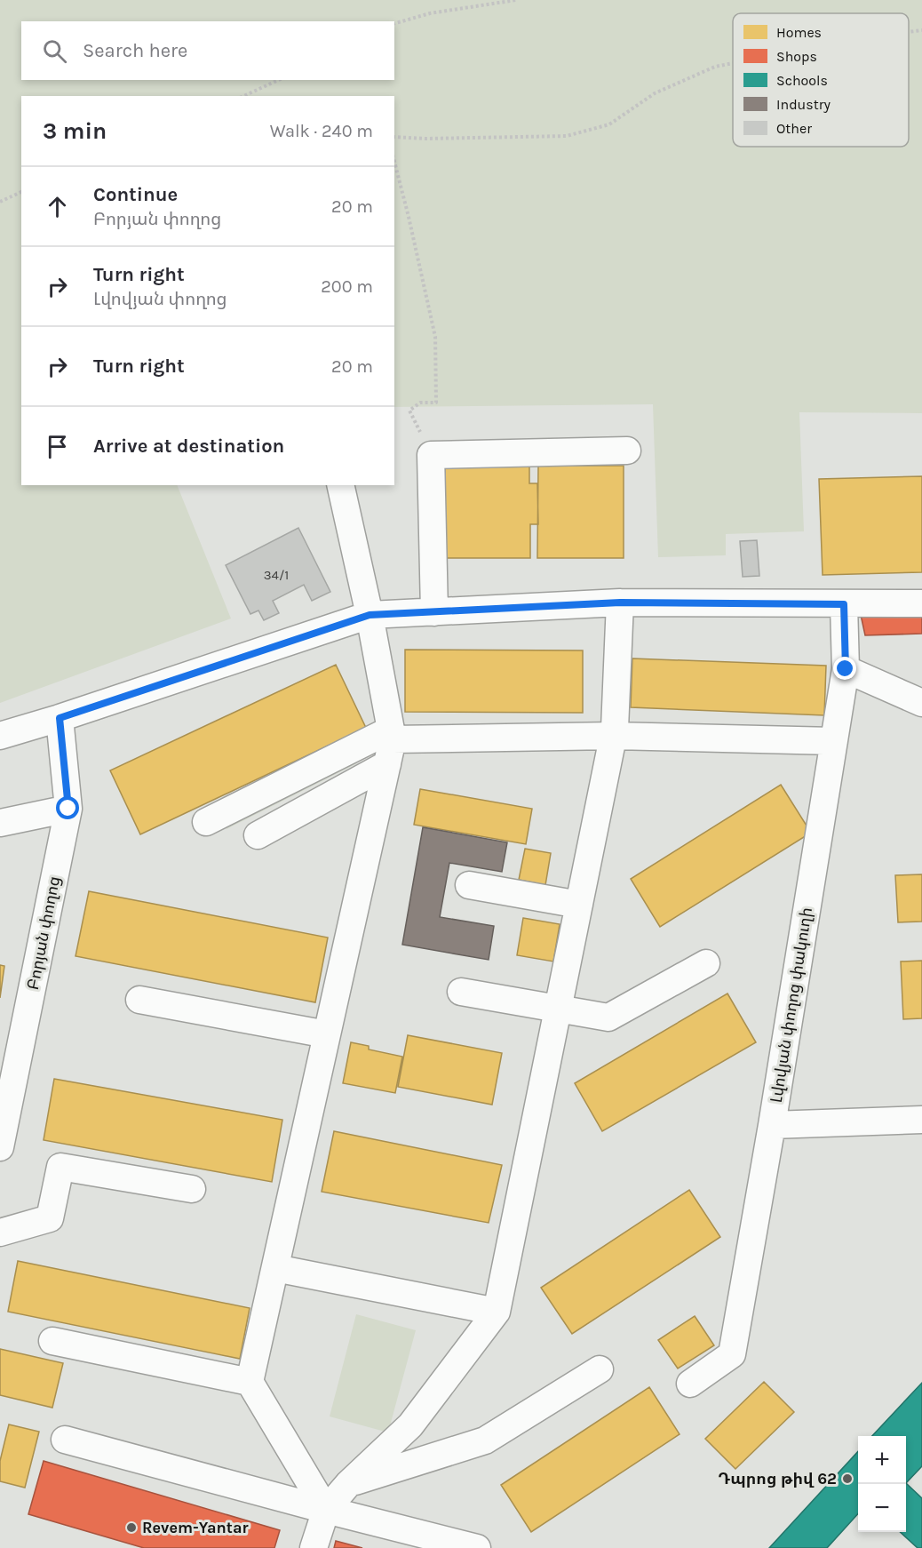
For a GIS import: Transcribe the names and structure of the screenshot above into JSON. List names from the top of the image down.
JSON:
{
  "streets": {
    "street": ["Բորյան փողոց", "Լվովյան փողոց փակուղի"]
  },
  "places": ["Դպրոց թիվ 62", "Revem-Yantar"],
  "house_numbers": ["34/1"],
  "legend": [
    "Homes",
    "Shops",
    "Schools",
    "Industry",
    "Other"
  ],
  "page": {
    "search": "Search here",
    "heading": ["3 min", "Walk · 240 m"],
    "list": [
      ["Continue", "Բորյան փողոց", "20 m"],
      ["Turn right", "Լվովյան փողոց", "200 m"],
      ["Turn right", "20 m"],
      "Arrive at destination"
    ],
    "map_buttons": ["+", "−"]
  }
}
